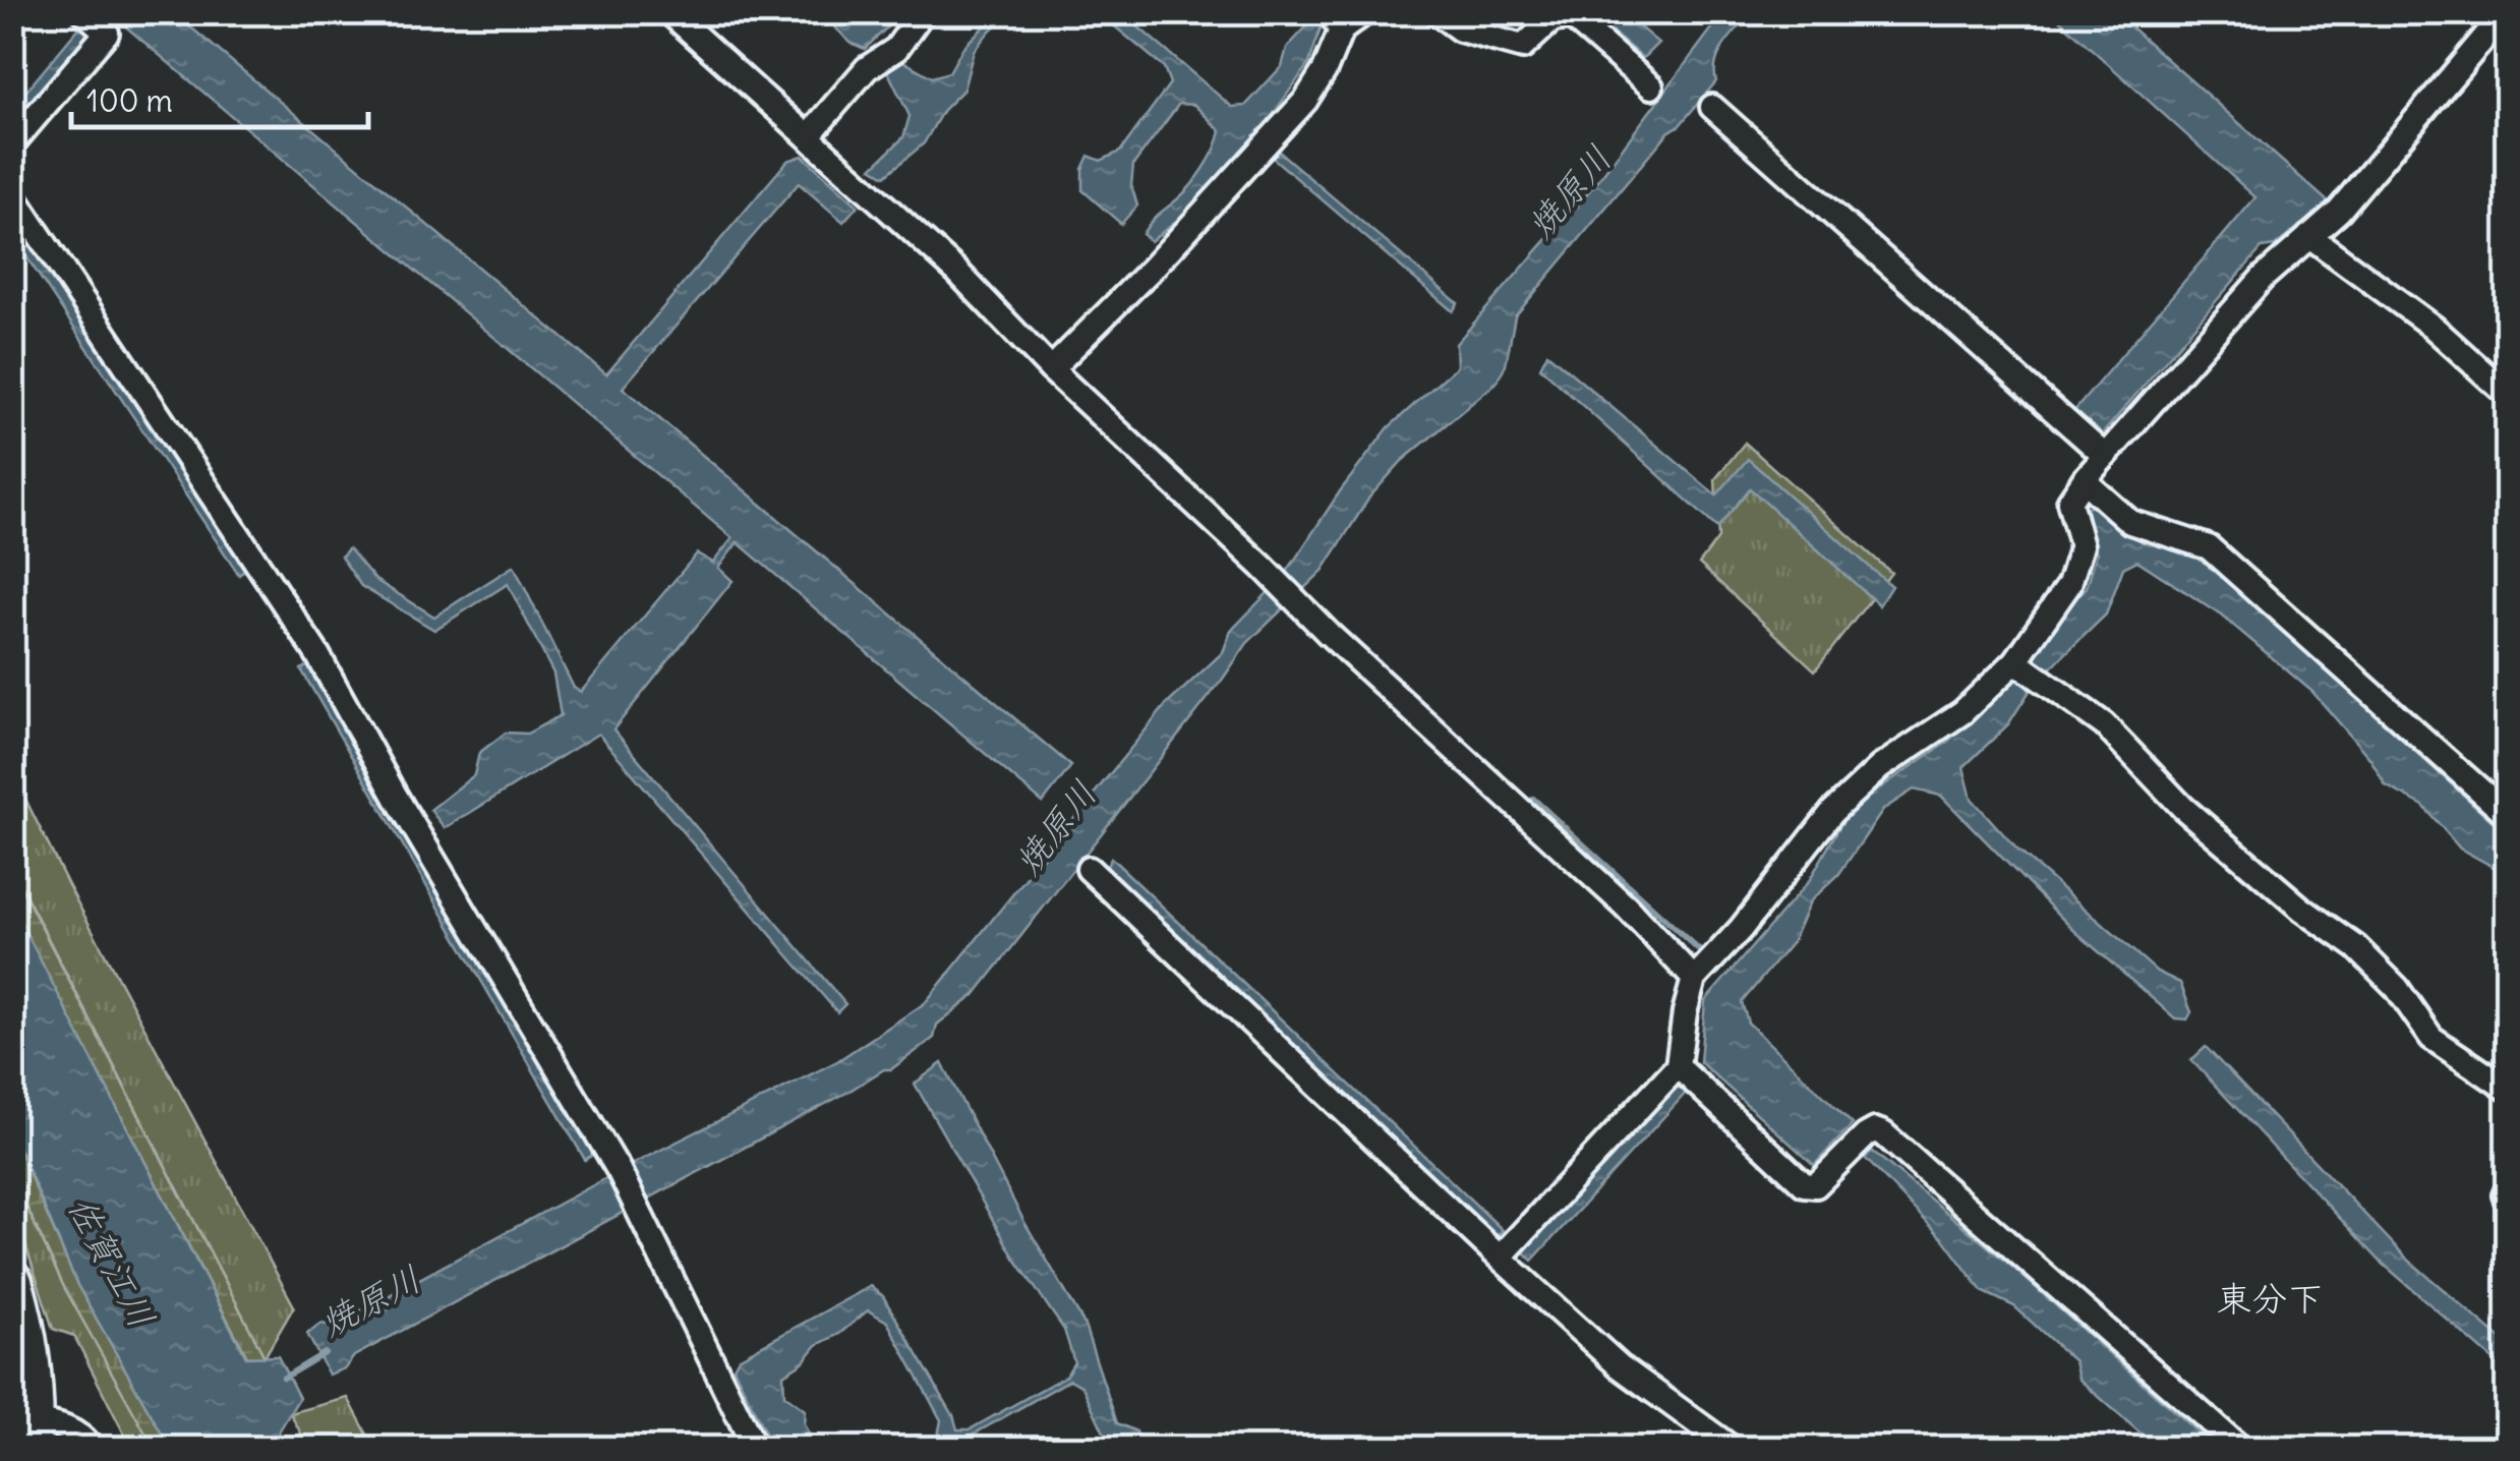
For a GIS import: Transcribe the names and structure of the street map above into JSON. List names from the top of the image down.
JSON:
{
  "districts": ["東分下"],
  "water": ["焼原川", "佐賀江川"],
  "scale_bar": "100 m"
}
